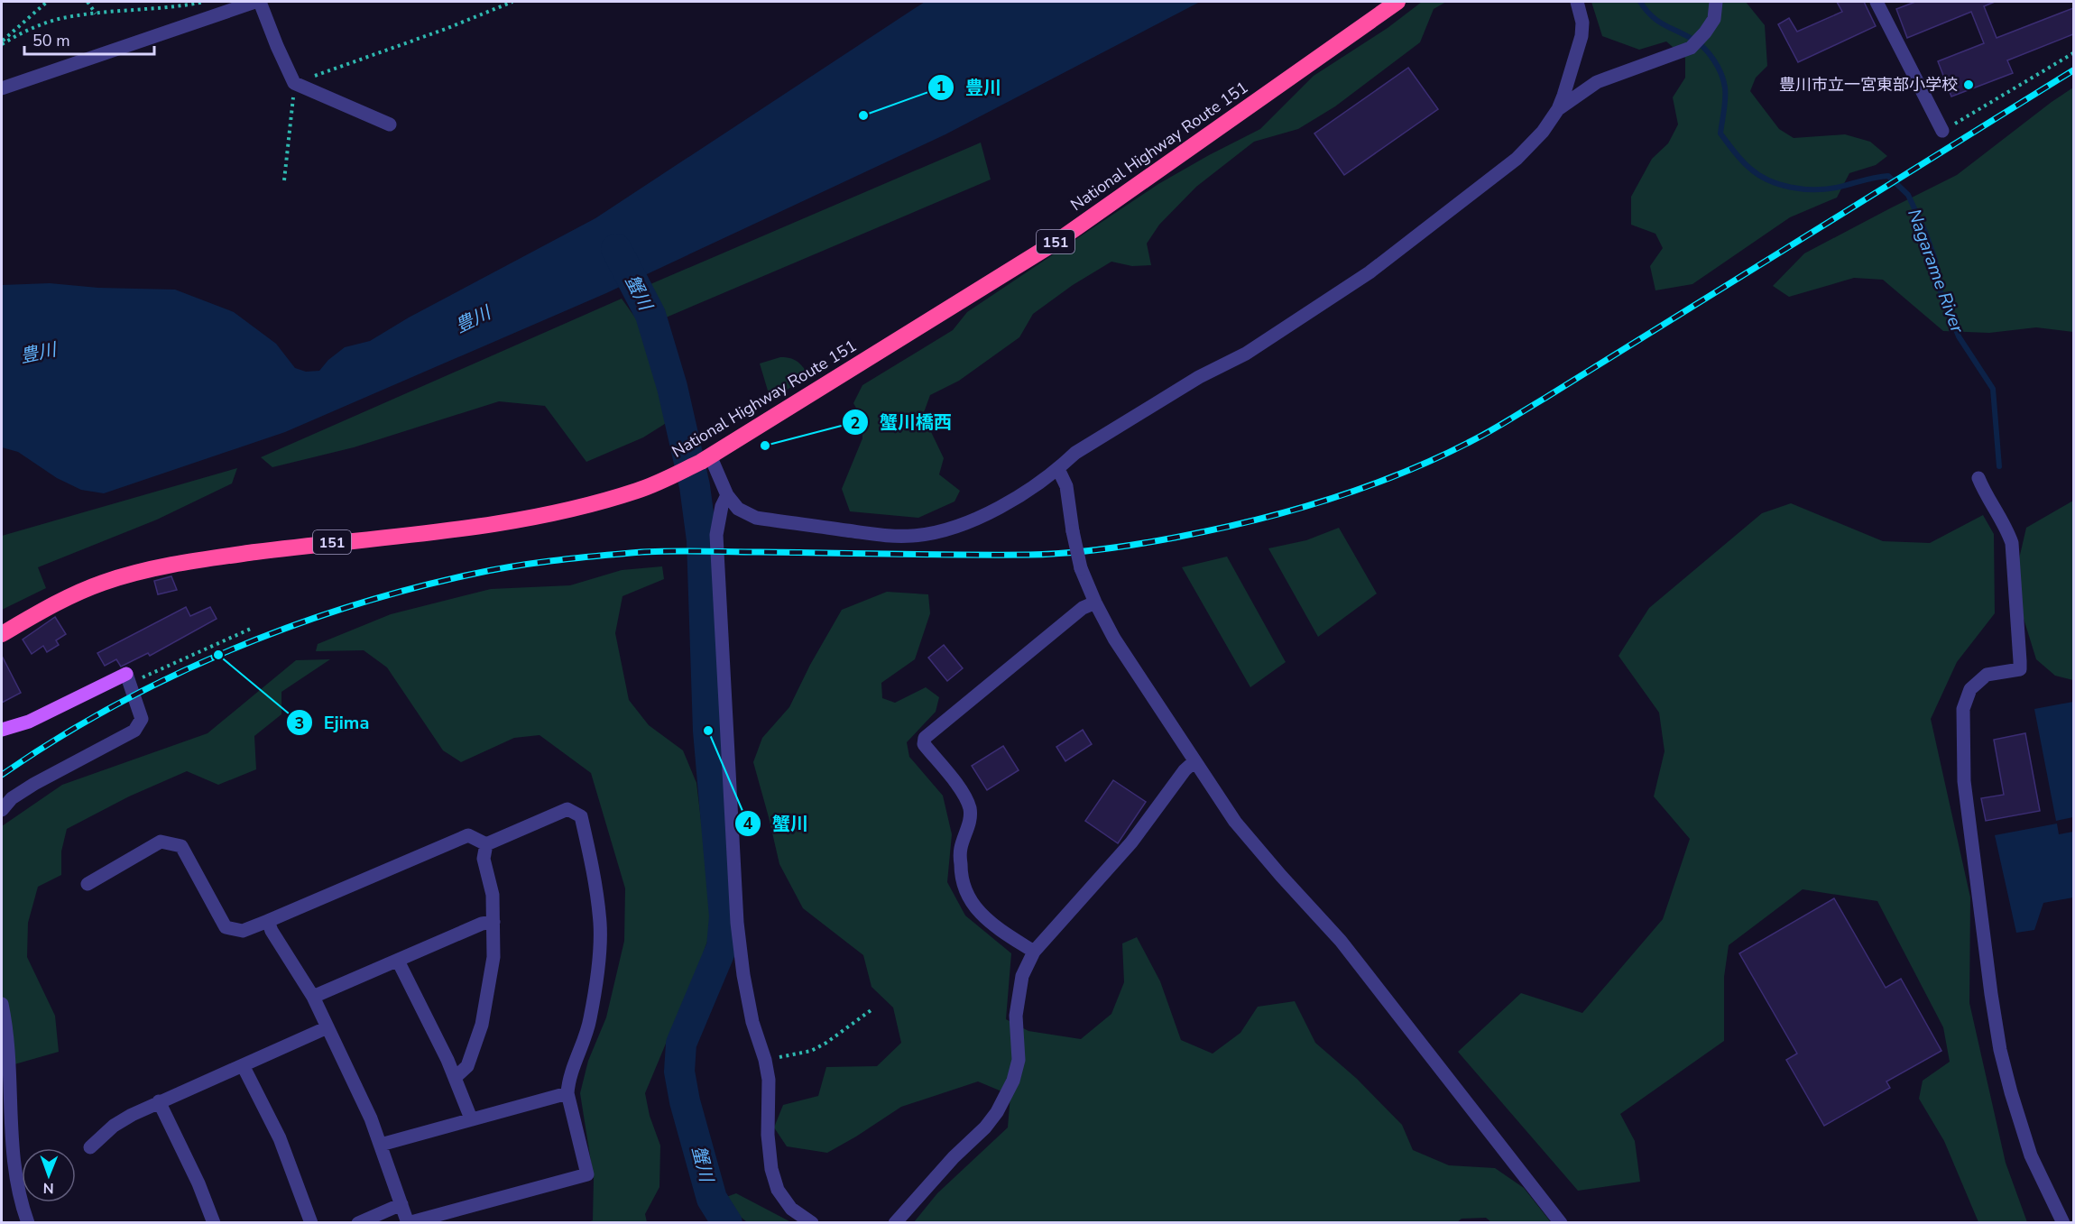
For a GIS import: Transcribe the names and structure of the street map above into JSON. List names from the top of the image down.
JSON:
{
  "streets": {
    "highway": ["National Highway Route 151", "151"]
  },
  "water": ["Nagarame River", "蟹川", "豊川"],
  "places": [
    "豊川市立一宮東部小学校",
    "豊川",
    "蟹川橋西",
    "Ejima",
    "蟹川"
  ],
  "scale_bar": "50 m",
  "north": "bottom"
}
